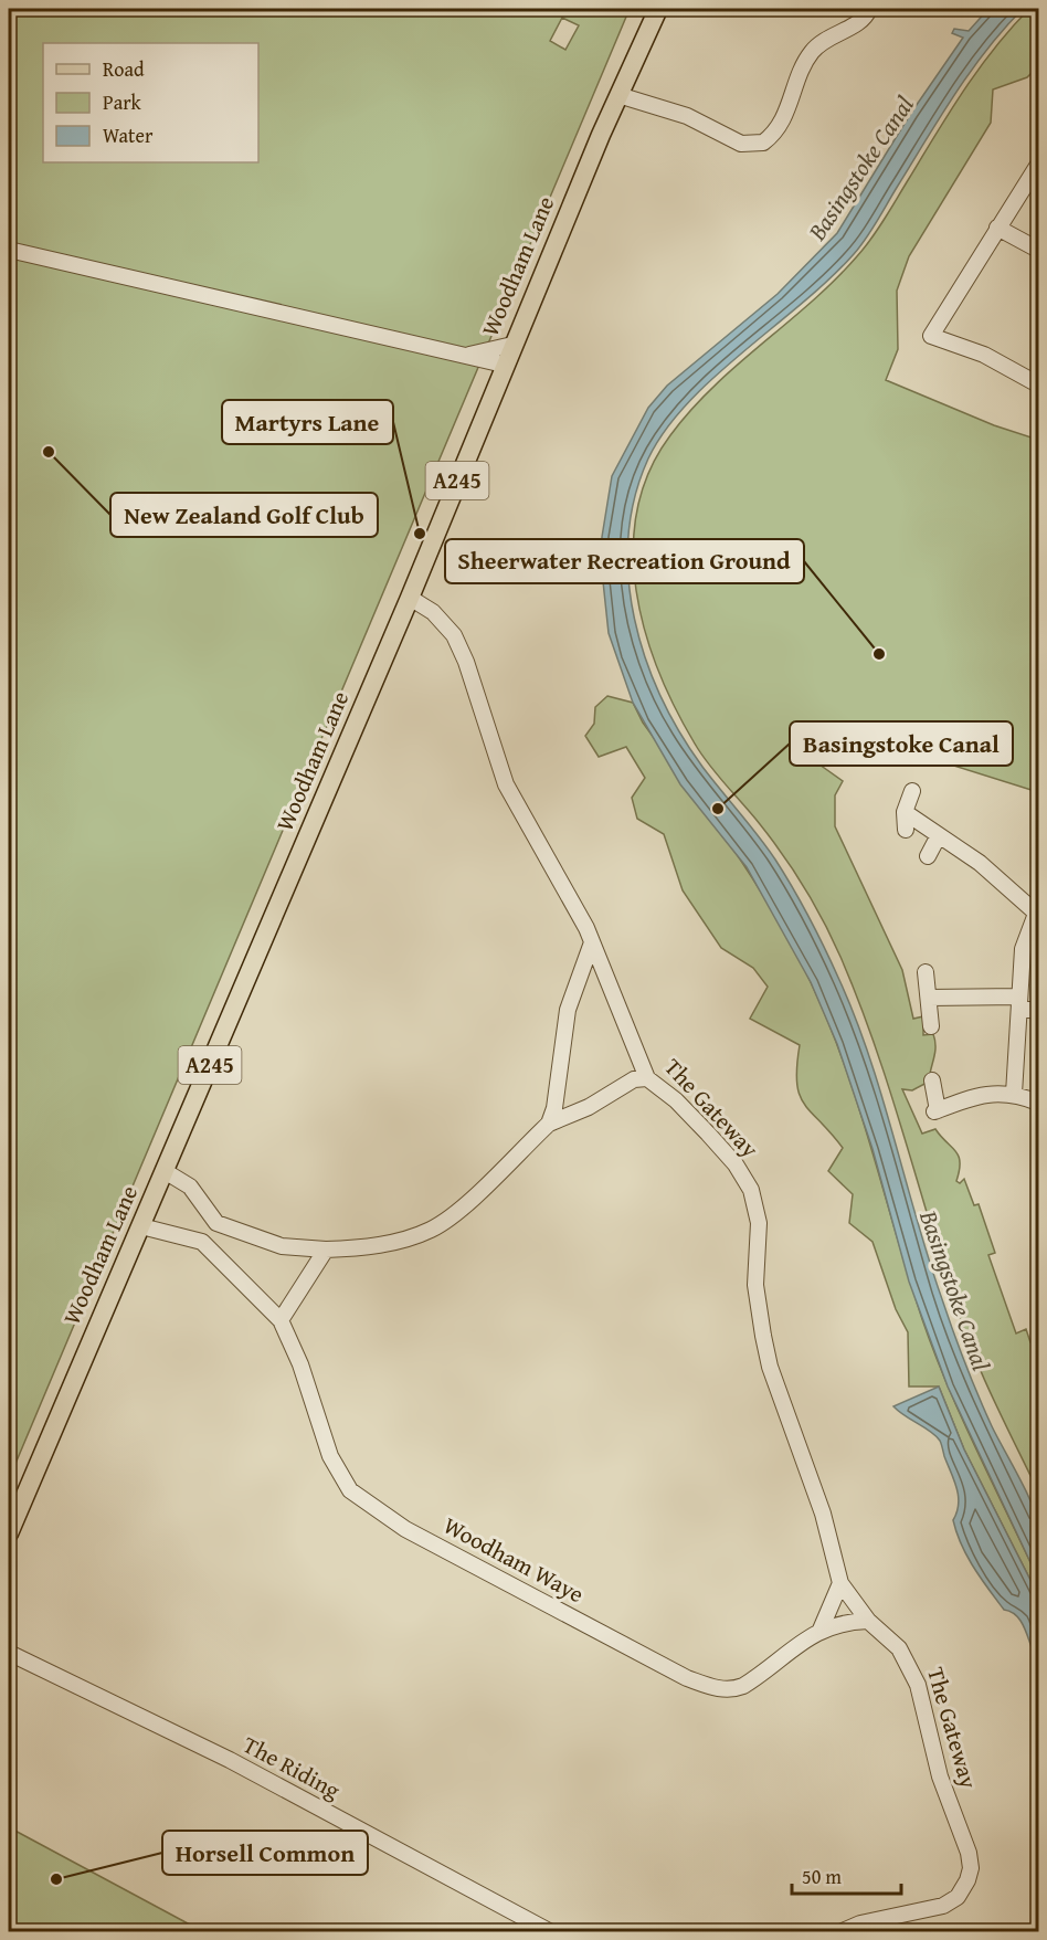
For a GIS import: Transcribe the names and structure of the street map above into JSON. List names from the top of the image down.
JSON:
{
  "streets": {
    "main road": ["Woodham Lane", "A245"],
    "street": ["The Gateway", "Woodham Waye", "The Riding"]
  },
  "crossings": [
    ["Woodham Lane", "The Gateway"]
  ],
  "water": ["Basingstoke Canal"],
  "places": [
    "New Zealand Golf Club",
    "Martyrs Lane",
    "Sheerwater Recreation Ground",
    "Basingstoke Canal",
    "Horsell Common"
  ],
  "legend": ["Road", "Park", "Water"],
  "scale_bar": "50 m"
}
